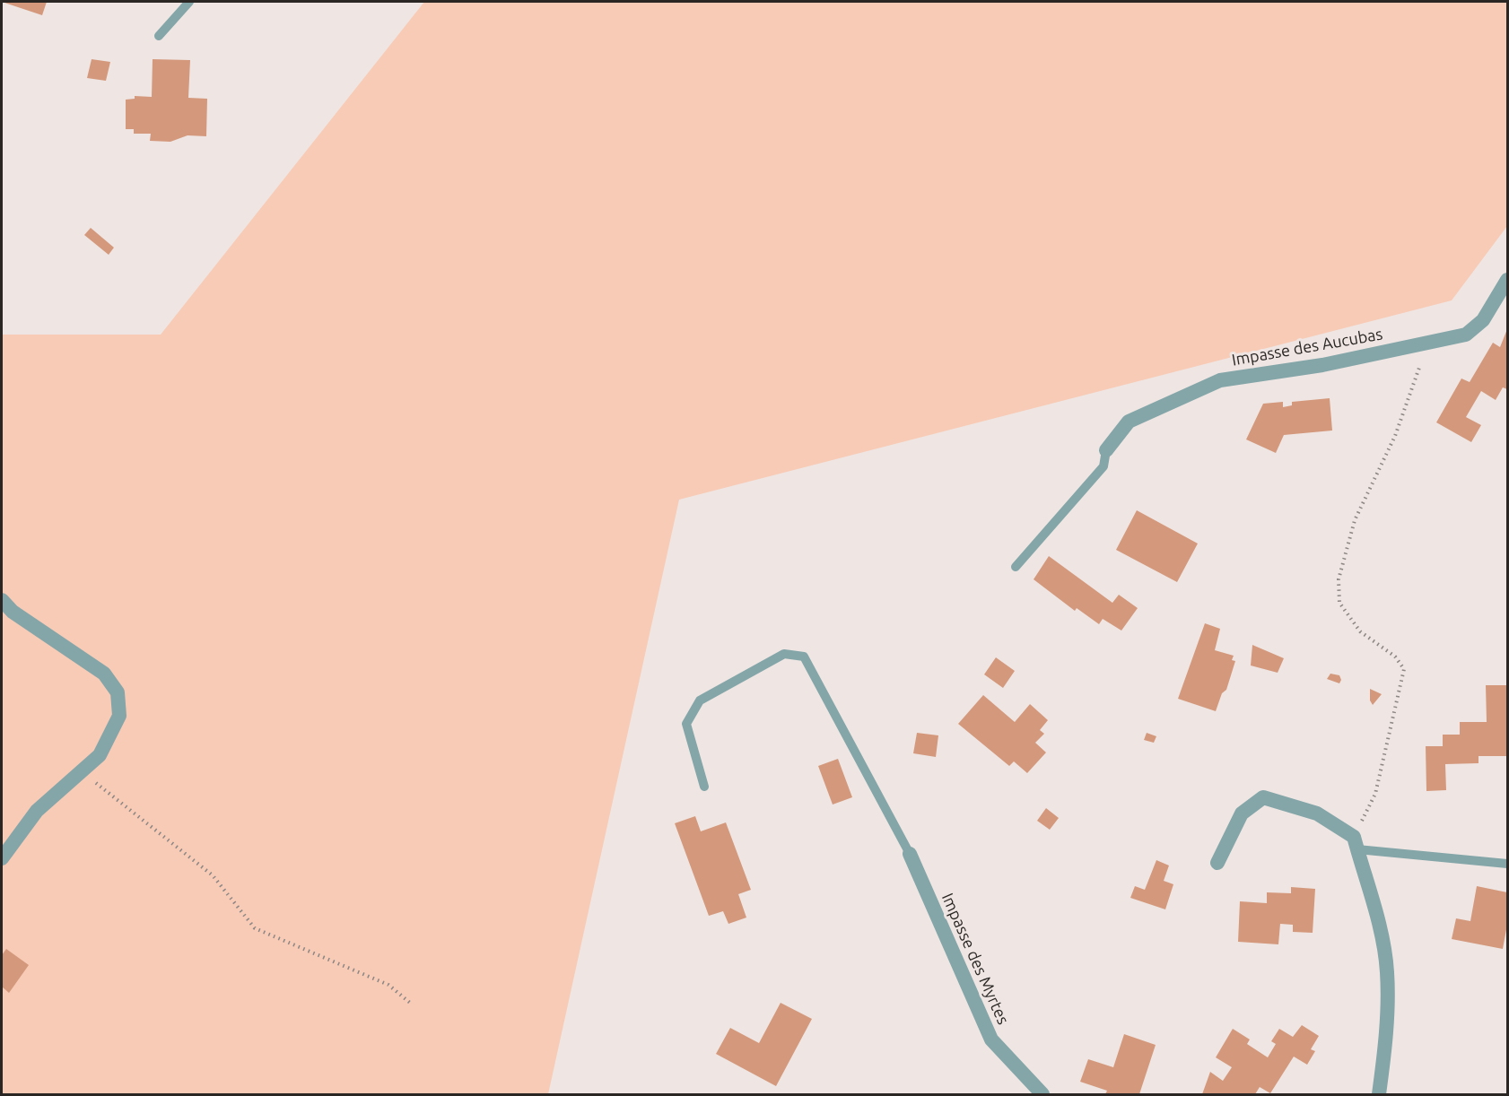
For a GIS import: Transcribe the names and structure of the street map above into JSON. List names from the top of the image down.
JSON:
{
  "streets": {
    "street": ["Impasse des Aucubas", "Impasse des Myrtes"]
  }
}
